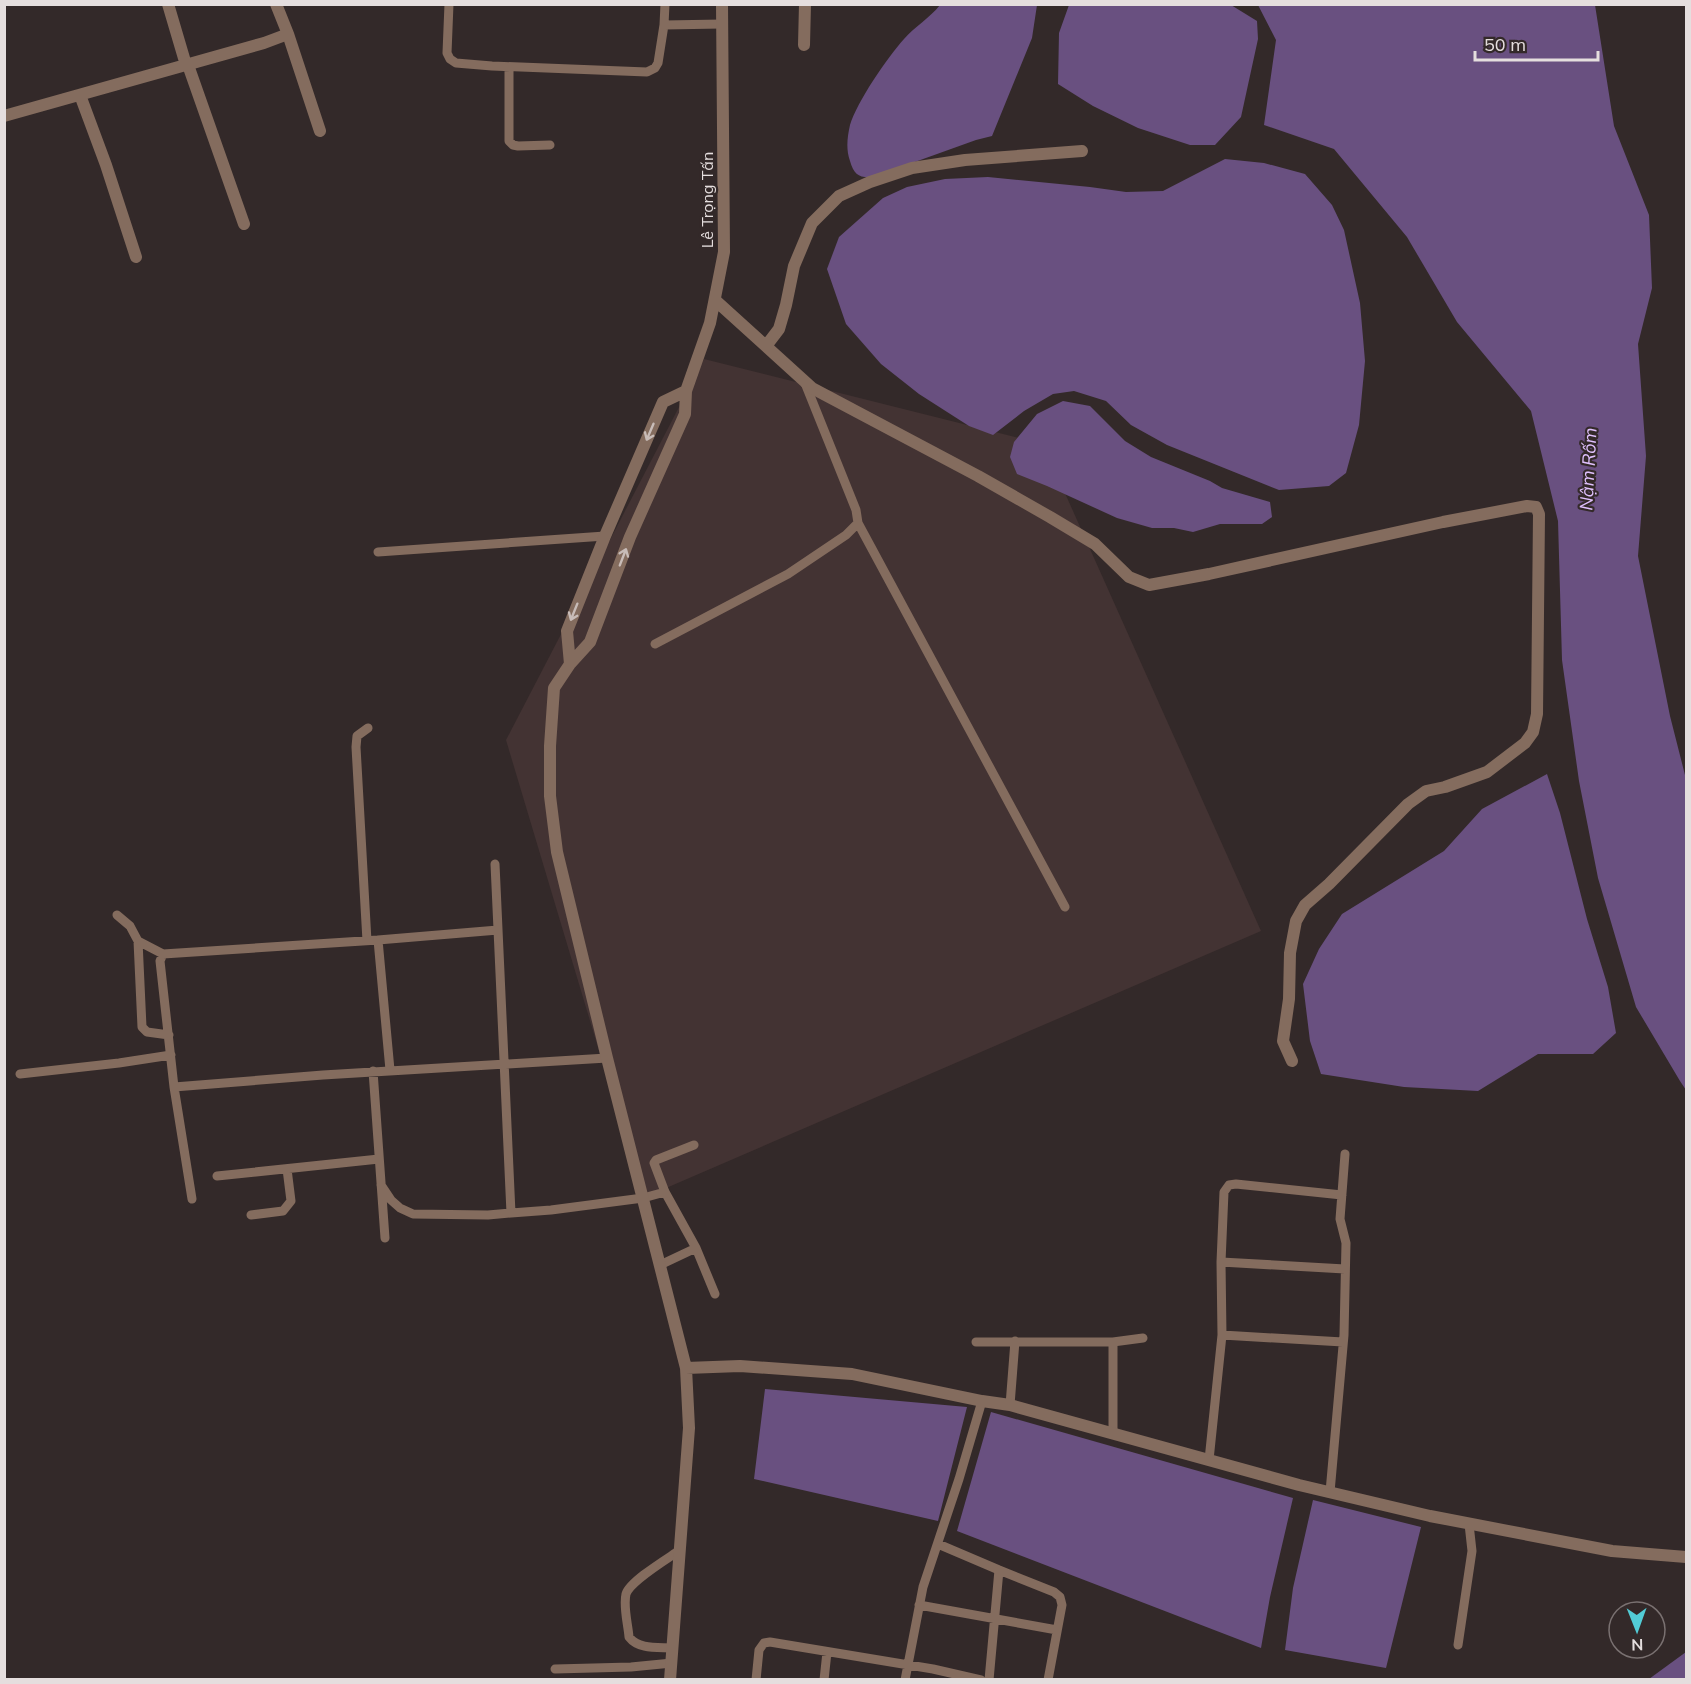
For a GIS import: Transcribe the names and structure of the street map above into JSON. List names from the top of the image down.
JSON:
{
  "streets": {
    "street": ["Lê Trọng Tấn"]
  },
  "water": ["Nậm Rốm"],
  "scale_bar": "50 m",
  "north": "bottom"
}
